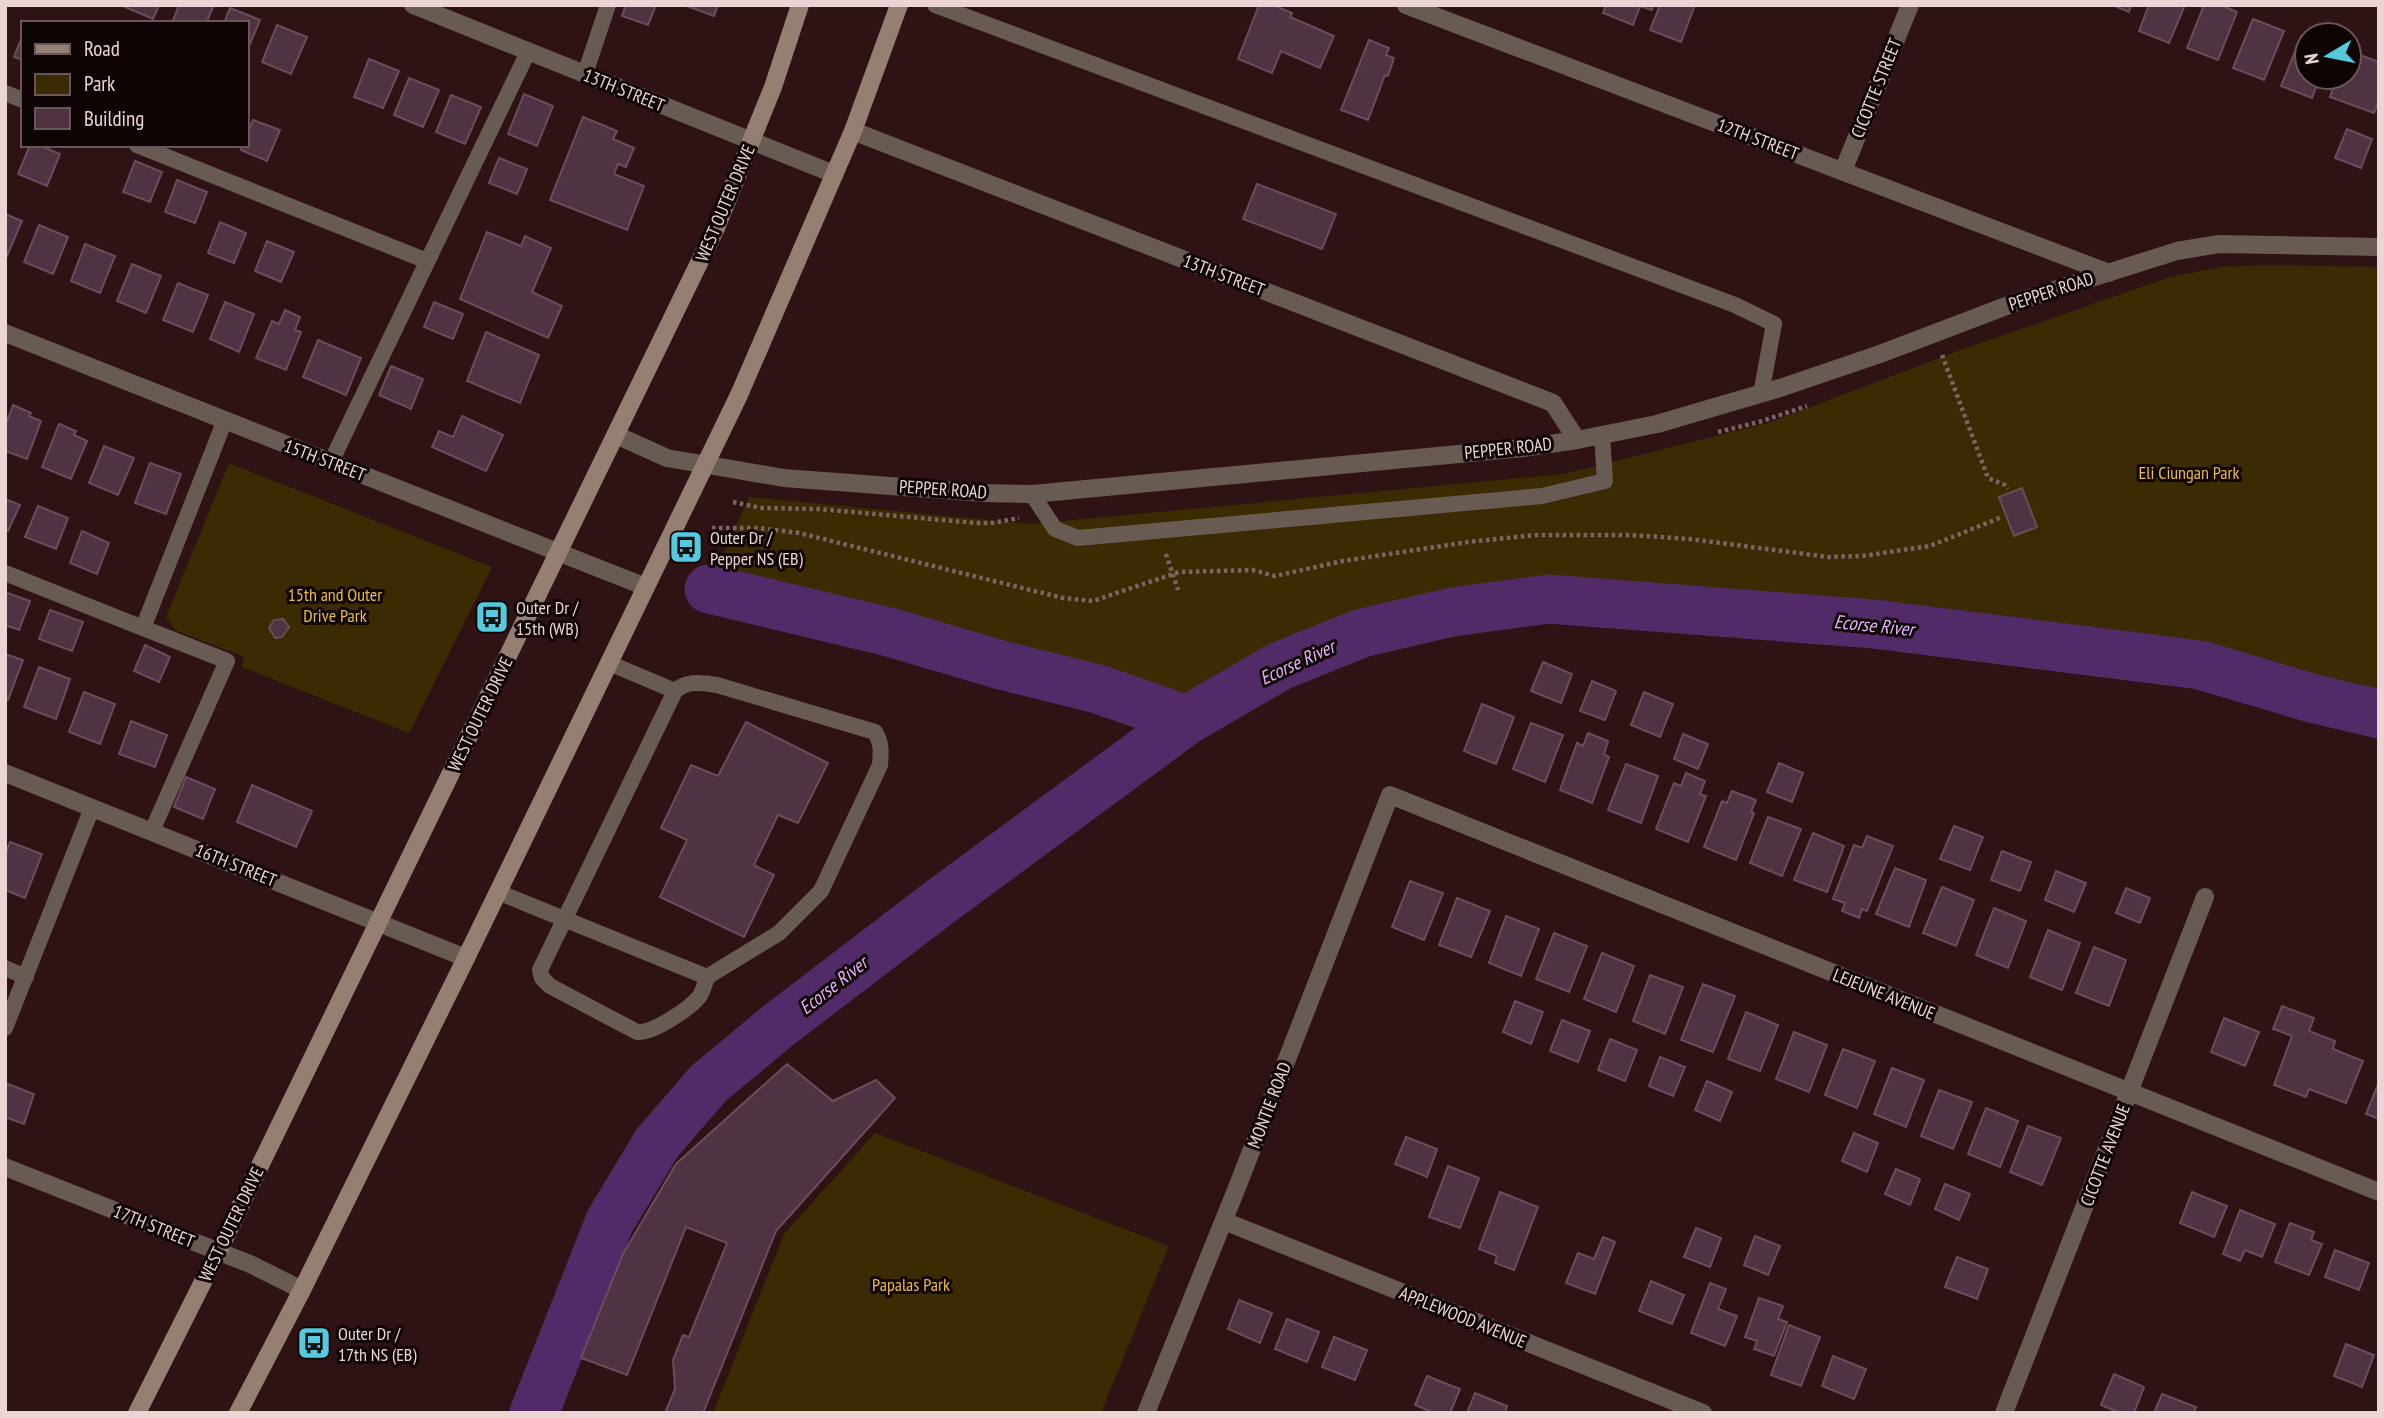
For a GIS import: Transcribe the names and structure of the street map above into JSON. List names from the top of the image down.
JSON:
{
  "streets": {
    "main road": ["WEST OUTER DRIVE"],
    "street": [
      "CICOTTE STREET",
      "13TH STREET",
      "12TH STREET",
      "PEPPER ROAD",
      "15TH STREET",
      "16TH STREET",
      "LEJEUNE AVENUE",
      "MONTIE ROAD",
      "CICOTTE AVENUE",
      "17TH STREET",
      "APPLEWOOD AVENUE"
    ]
  },
  "crossings": [
    ["CICOTTE STREET", "12TH STREET"],
    ["13TH STREET", "WEST OUTER DRIVE"],
    ["13TH STREET", "PEPPER ROAD"],
    ["12TH STREET", "PEPPER ROAD"],
    ["WEST OUTER DRIVE", "PEPPER ROAD"],
    ["WEST OUTER DRIVE", "15TH STREET"],
    ["WEST OUTER DRIVE", "16TH STREET"],
    ["WEST OUTER DRIVE", "17TH STREET"],
    ["LEJEUNE AVENUE", "MONTIE ROAD"],
    ["LEJEUNE AVENUE", "CICOTTE AVENUE"],
    ["MONTIE ROAD", "APPLEWOOD AVENUE"]
  ],
  "water": ["Ecorse River"],
  "parks": ["Eli Ciungan Park", "15th and Outer Drive Park", "Papalas Park"],
  "places": {
    "bus stop": ["Outer Dr / Pepper NS (EB)", "Outer Dr / 15th (WB)", "Outer Dr / 17th NS (EB)"]
  },
  "legend": ["Road", "Park", "Building"],
  "north": "left"
}
